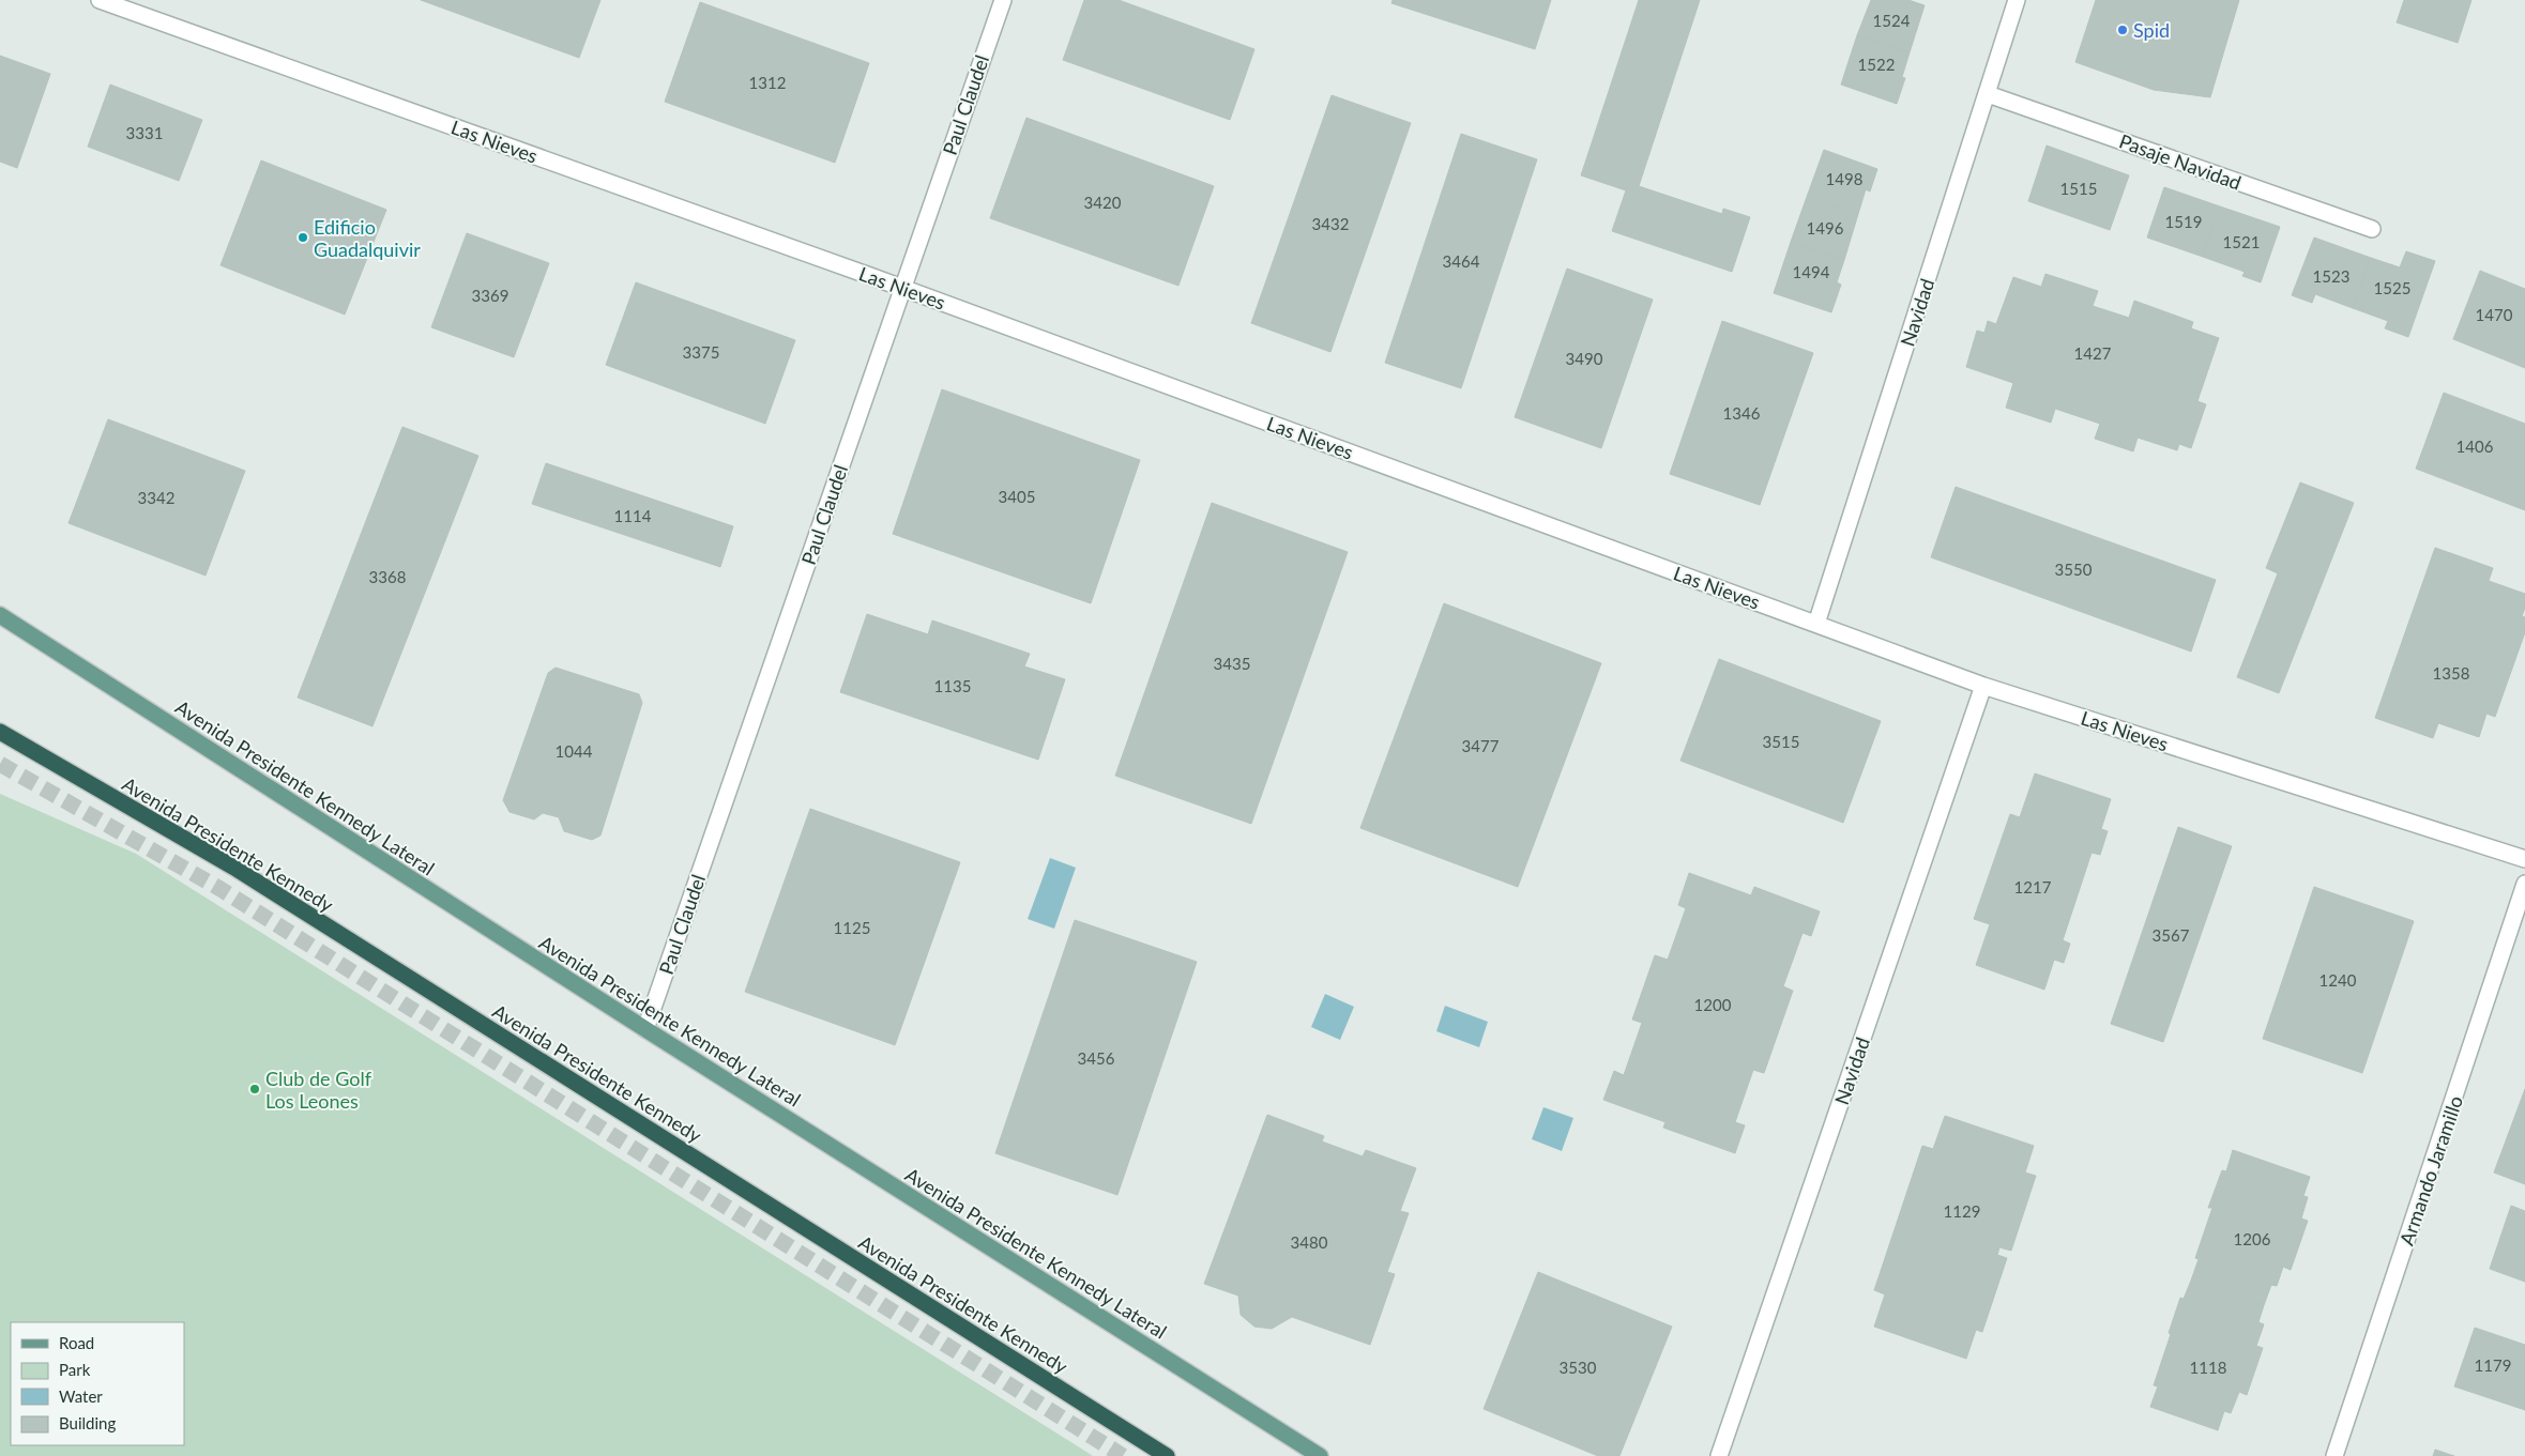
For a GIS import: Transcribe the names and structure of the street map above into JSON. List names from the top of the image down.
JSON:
{
  "streets": {
    "highway": ["Avenida Presidente Kennedy"],
    "main road": ["Avenida Presidente Kennedy Lateral"],
    "street": [
      "Paul Claudel",
      "Las Nieves",
      "Pasaje Navidad",
      "Navidad",
      "Armando Jaramillo"
    ]
  },
  "crossings": [
    ["Paul Claudel", "Las Nieves"],
    ["Paul Claudel", "Avenida Presidente Kennedy Lateral"],
    ["Las Nieves", "Navidad"],
    ["Pasaje Navidad", "Navidad"]
  ],
  "places": ["Spid", "Edificio Guadalquivir", "Club de Golf Los Leones"],
  "house_numbers": [
    "1524",
    "1522",
    "1312",
    "3331",
    "1498",
    "1515",
    "3420",
    "1519",
    "3432",
    "1496",
    "1521",
    "3464",
    "1494",
    "1523",
    "1525",
    "3369",
    "1470",
    "3375",
    "1427",
    "3490",
    "1346",
    "1406",
    "3405",
    "3342",
    "1114",
    "3550",
    "3368",
    "3435",
    "1358",
    "1135",
    "3515",
    "3477",
    "1044",
    "1217",
    "1125",
    "3567",
    "1240",
    "1200",
    "3456",
    "1129",
    "1206",
    "3480",
    "1179",
    "3530",
    "1118"
  ],
  "legend": [
    "Road",
    "Park",
    "Water",
    "Building"
  ]
}
